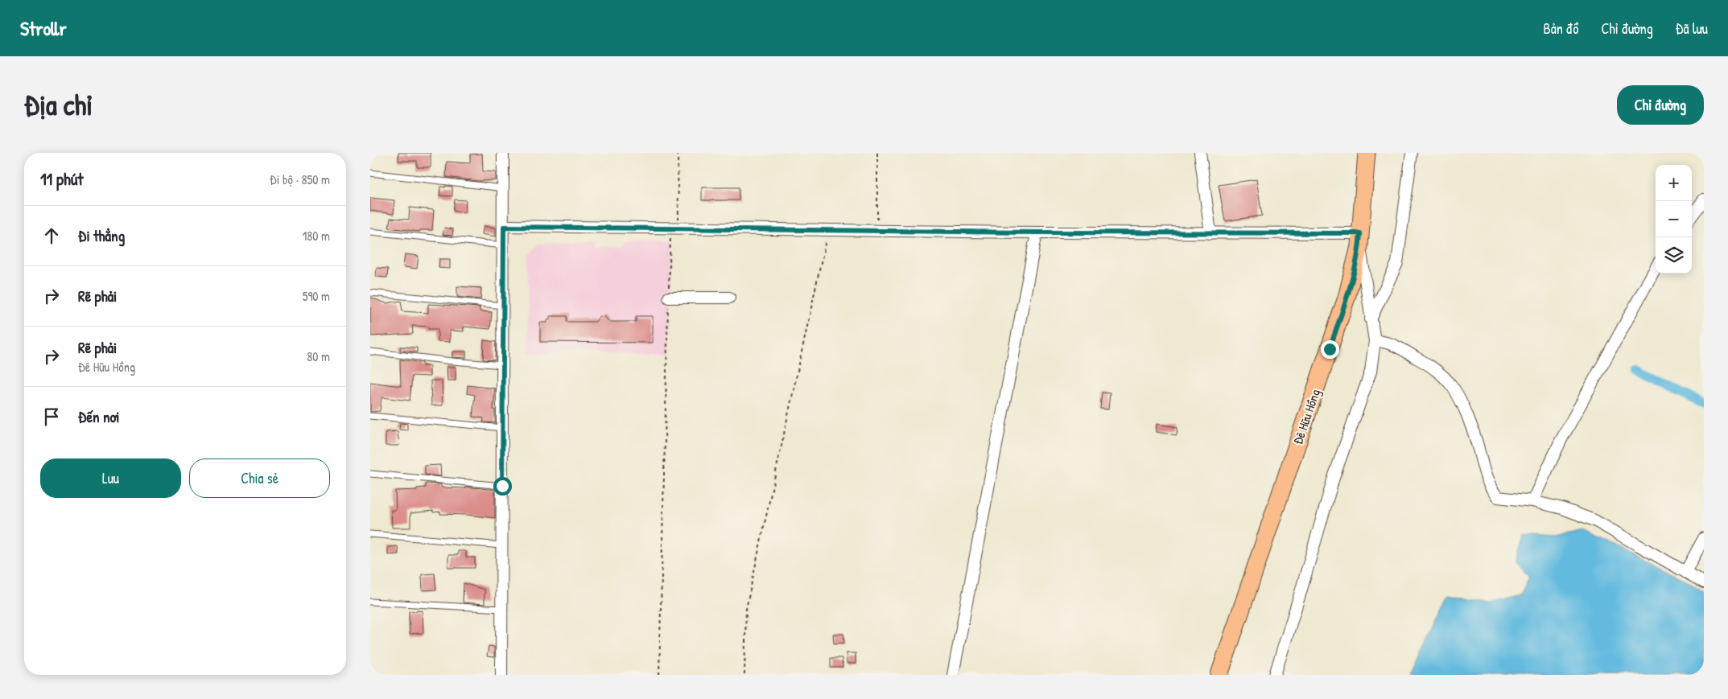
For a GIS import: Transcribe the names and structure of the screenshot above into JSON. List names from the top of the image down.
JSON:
{
  "streets": {
    "main road": ["Đê Hữu Hồng"]
  },
  "page": {
    "header": "Strollr",
    "nav": ["Bản đồ", "Chỉ đường", "Đã lưu"],
    "buttons": [
      "Chỉ đường",
      ["Lưu", "Chia sẻ"]
    ],
    "title": "Địa chỉ",
    "heading": ["11 phút", "Đi bộ · 850 m"],
    "map_buttons": ["+", "−"],
    "list": [
      ["Đi thẳng", "180 m"],
      ["Rẽ phải", "590 m"],
      ["Rẽ phải", "Đê Hữu Hồng", "80 m"],
      "Đến nơi"
    ]
  }
}
